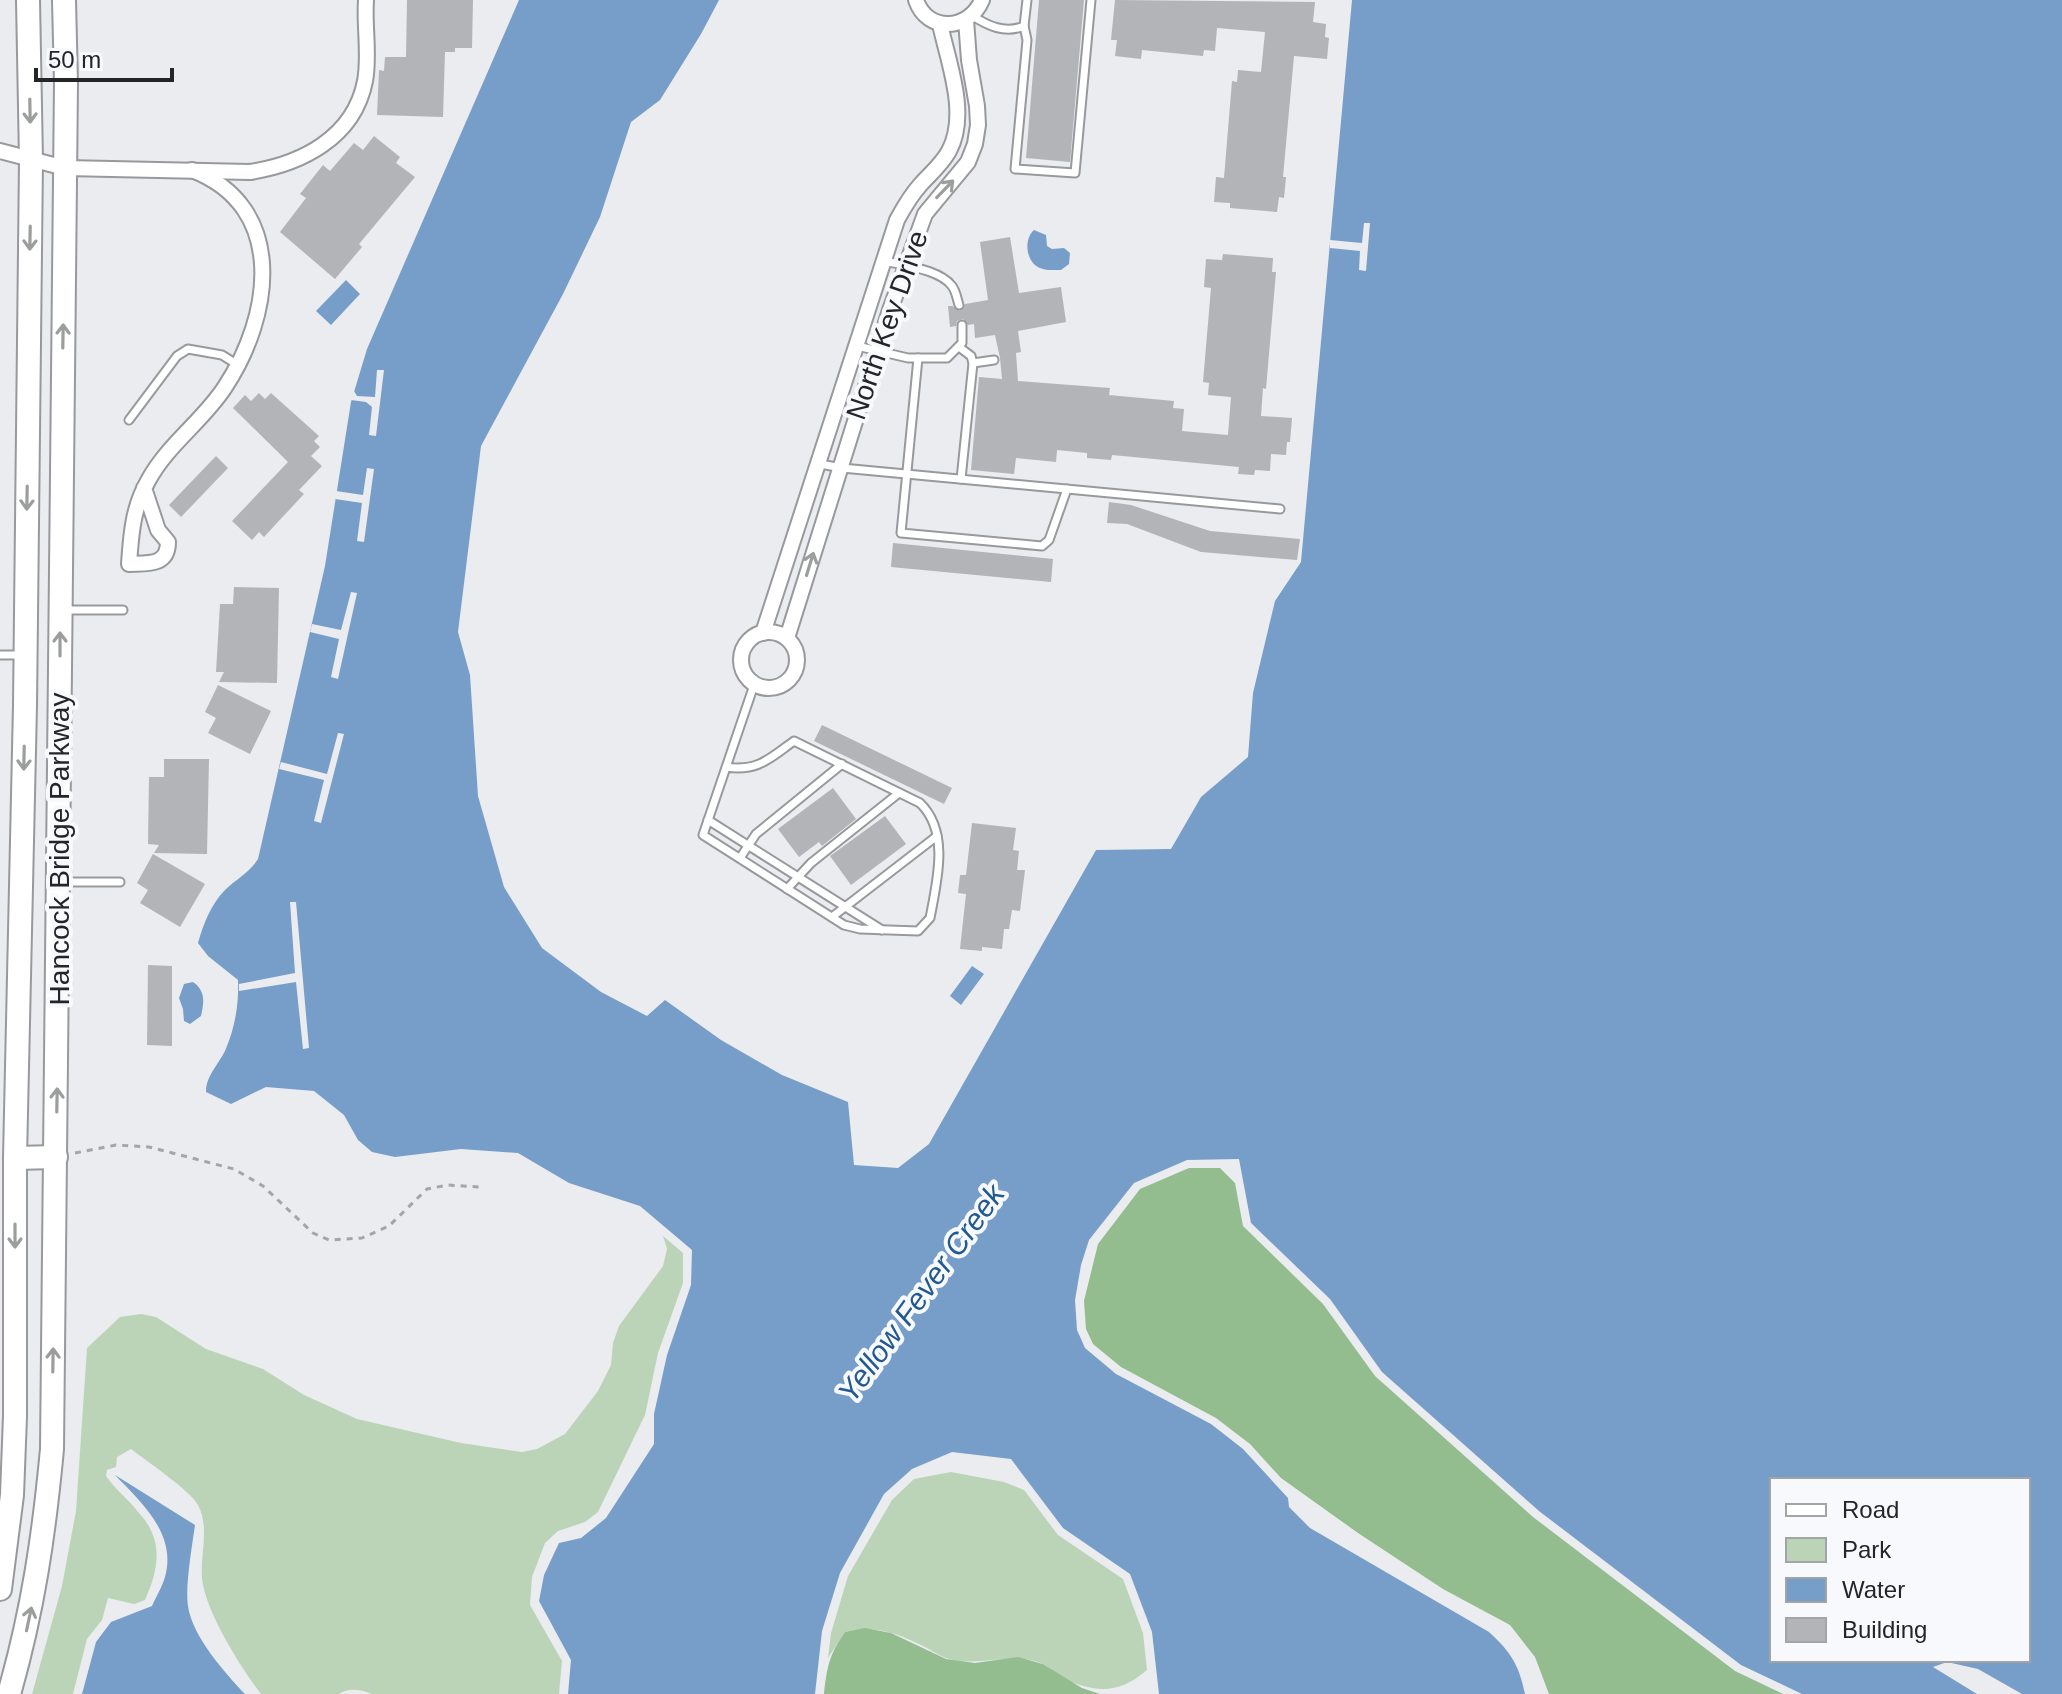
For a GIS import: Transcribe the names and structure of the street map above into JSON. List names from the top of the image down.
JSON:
{
  "streets": {
    "main road": ["Hancock Bridge Parkway"],
    "street": ["North Key Drive"]
  },
  "water": ["Yellow Fever Creek"],
  "legend": [
    "Road",
    "Park",
    "Water",
    "Building"
  ],
  "scale_bar": "50 m"
}
